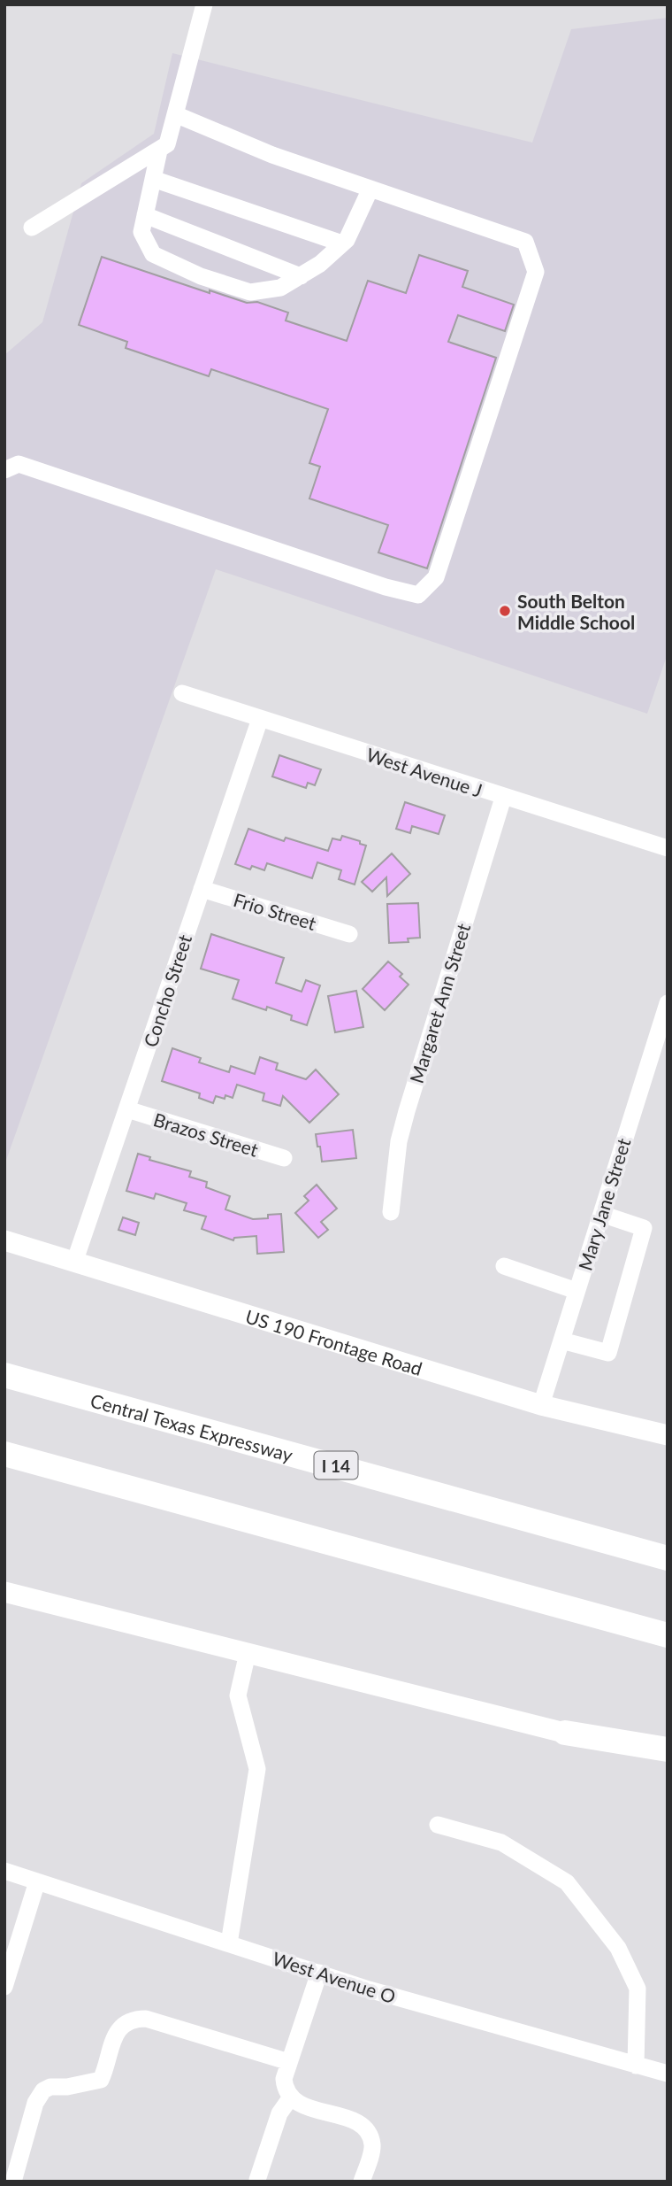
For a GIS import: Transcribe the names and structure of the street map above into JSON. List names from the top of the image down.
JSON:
{
  "streets": {
    "highway": ["Central Texas Expressway", "I 14"],
    "main road": ["US 190 Frontage Road"],
    "street": [
      "West Avenue J",
      "Frio Street",
      "Concho Street",
      "Margaret Ann Street",
      "Brazos Street",
      "Mary Jane Street",
      "West Avenue O"
    ]
  },
  "crossings": [
    ["West Avenue J", "Concho Street"],
    ["West Avenue J", "Margaret Ann Street"],
    ["Frio Street", "Concho Street"],
    ["Concho Street", "Brazos Street"],
    ["Concho Street", "US 190 Frontage Road"],
    ["Mary Jane Street", "US 190 Frontage Road"]
  ],
  "places": ["South Belton Middle School"]
}
